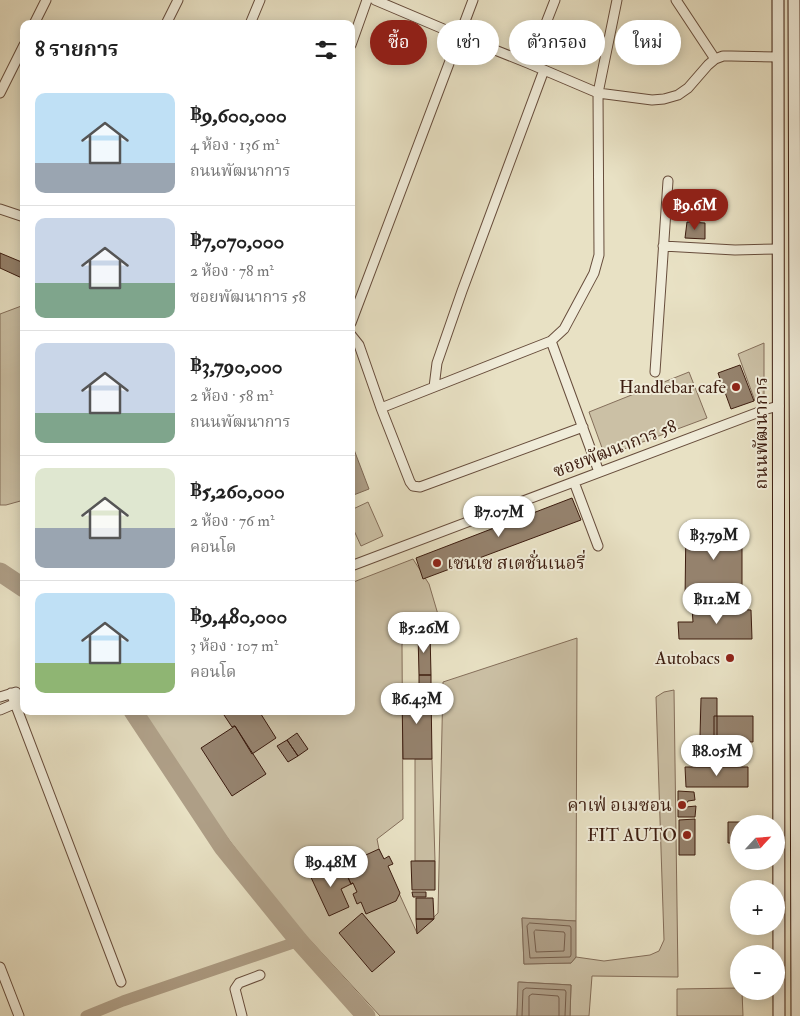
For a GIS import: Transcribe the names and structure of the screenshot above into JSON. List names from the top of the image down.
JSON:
{
  "streets": {
    "main road": ["ถนนพัฒนาการ"],
    "street": ["ซอยพัฒนาการ 58"]
  },
  "crossings": [
    ["ถนนพัฒนาการ", "ซอยพัฒนาการ 58"]
  ],
  "places": [
    "Handlebar cafe",
    "เซนเซ สเตชั่นเนอรี่",
    "Autobacs",
    "คาเฟ่ อเมซอน",
    "FIT AUTO"
  ],
  "north": "top right",
  "page": {
    "chip": [
      "ซื้อ",
      "เช่า",
      "ตัวกรอง",
      "ใหม่"
    ],
    "heading": "8 รายการ",
    "list": [
      {
        "name": "฿9,600,000",
        "note": "4 ห้อง · 136 m² · ถนนพัฒนาการ"
      },
      {
        "name": "฿7,070,000",
        "note": "2 ห้อง · 78 m² · ซอยพัฒนาการ 58"
      },
      {
        "name": "฿3,790,000",
        "note": "2 ห้อง · 58 m² · ถนนพัฒนาการ"
      },
      {
        "name": "฿5,260,000",
        "note": "2 ห้อง · 76 m² · คอนโด"
      },
      {
        "name": "฿9,480,000",
        "note": "3 ห้อง · 107 m² · คอนโด"
      }
    ],
    "price": [
      "฿9.6M",
      "฿7.07M",
      "฿3.79M",
      "฿11.2M",
      "฿5.26M",
      "฿6.43M",
      "฿8.05M",
      "฿9.48M"
    ],
    "map_buttons": ["+", "−"]
  }
}
